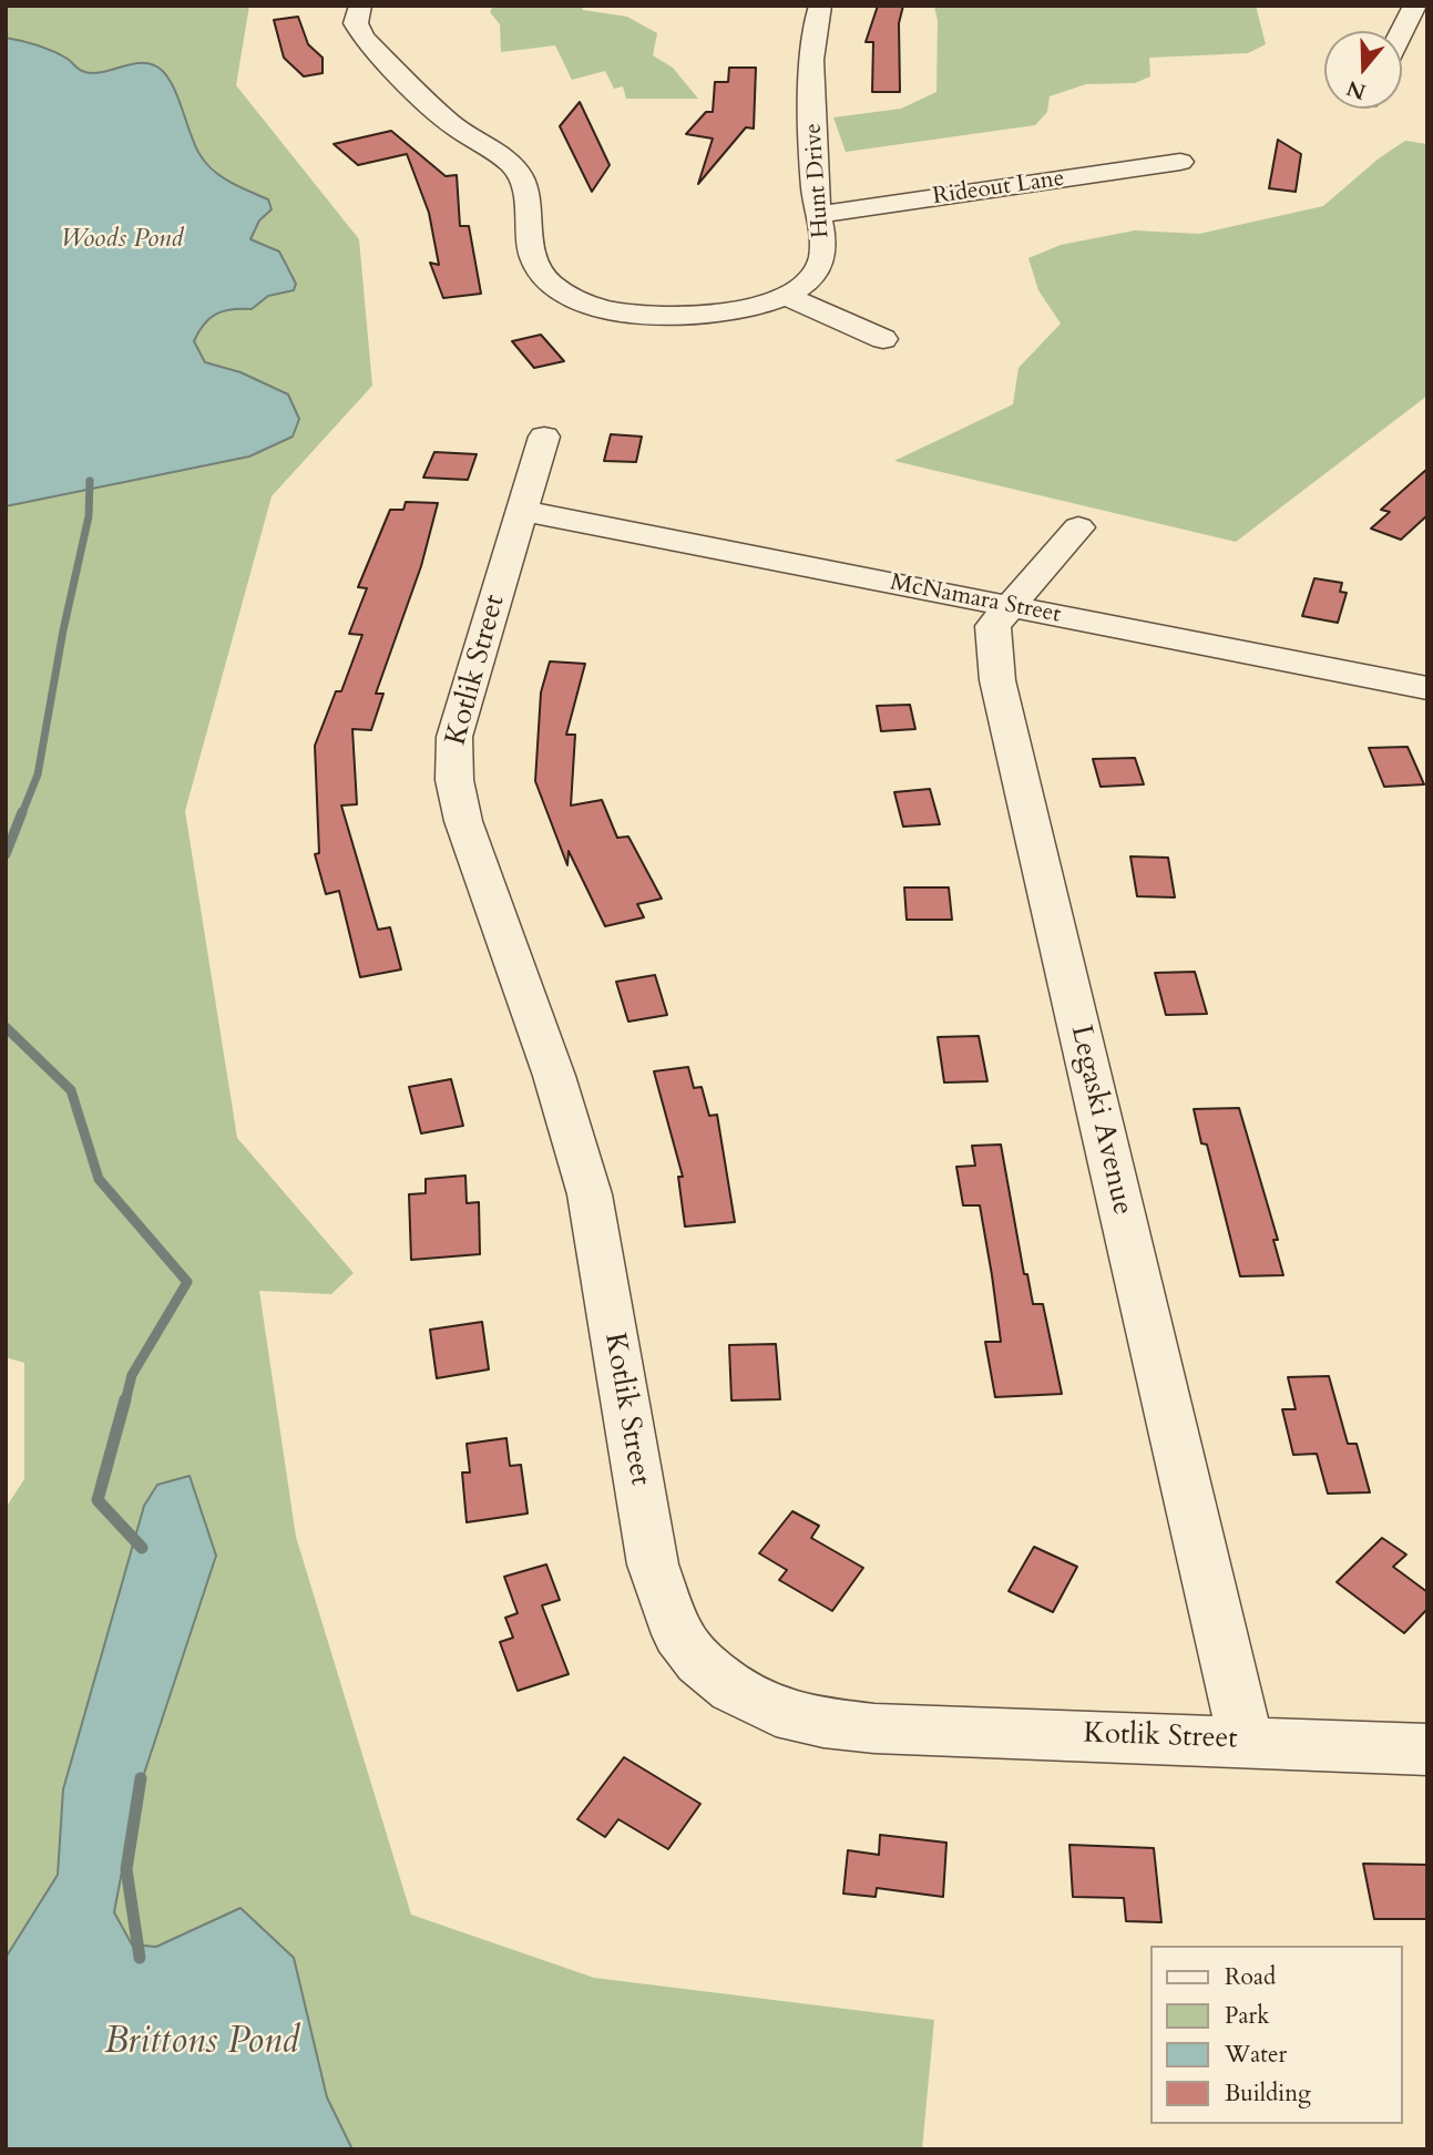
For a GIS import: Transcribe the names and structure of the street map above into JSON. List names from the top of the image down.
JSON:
{
  "streets": {
    "street": [
      "Hunt Drive",
      "Rideout Lane",
      "McNamara Street",
      "Kotlik Street",
      "Legaski Avenue"
    ]
  },
  "crossings": [
    ["Hunt Drive", "Rideout Lane"],
    ["McNamara Street", "Kotlik Street"],
    ["McNamara Street", "Legaski Avenue"],
    ["Kotlik Street", "Legaski Avenue"]
  ],
  "water": ["Woods Pond", "Brittons Pond"],
  "legend": [
    "Road",
    "Park",
    "Water",
    "Building"
  ],
  "north": "bottom"
}
